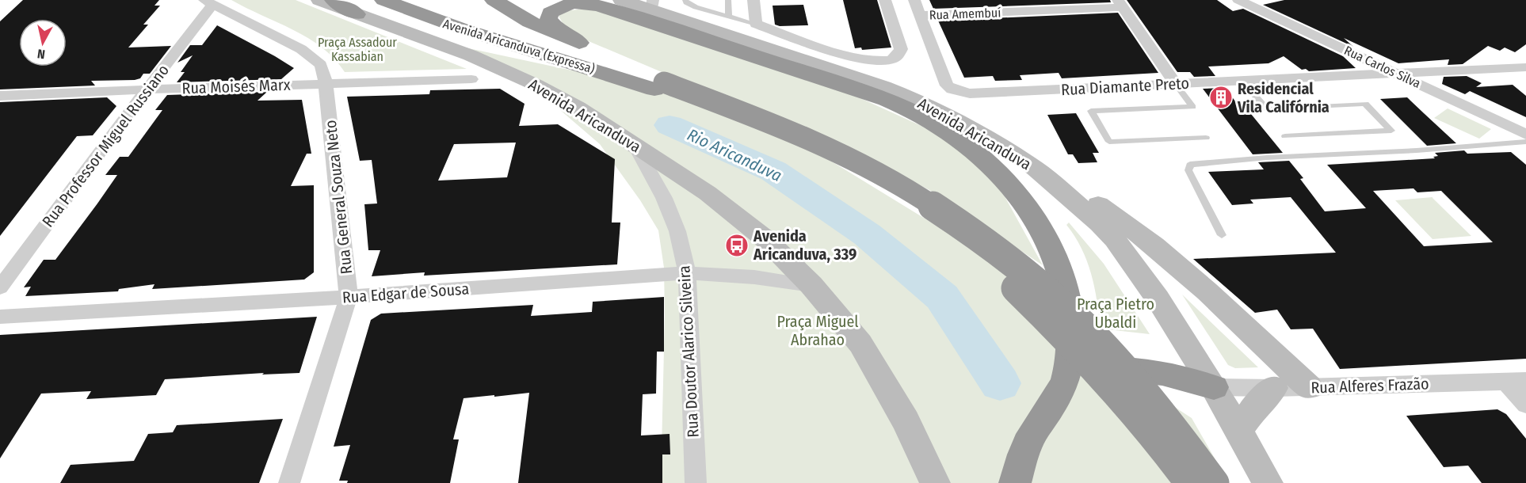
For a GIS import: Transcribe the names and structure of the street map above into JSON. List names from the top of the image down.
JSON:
{
  "streets": {
    "highway": ["Avenida Aricanduva (Expressa)"],
    "main road": ["Avenida Aricanduva"],
    "street": [
      "Rua Amembuí",
      "Rua Carlos Silva",
      "Rua Moisés Marx",
      "Rua Diamante Preto",
      "Rua Professor Miguel Russiano",
      "Rua General Souza Neto",
      "Rua Edgar de Sousa",
      "Rua Doutor Alarico Silveira",
      "Rua Alferes Frazão"
    ]
  },
  "crossings": [
    ["Rua Amembuí", "Rua Diamante Preto"],
    ["Rua Carlos Silva", "Rua Diamante Preto"],
    ["Rua Moisés Marx", "Rua Professor Miguel Russiano"],
    ["Rua Moisés Marx", "Rua General Souza Neto"],
    ["Avenida Aricanduva", "Rua Edgar de Sousa"],
    ["Avenida Aricanduva", "Rua Doutor Alarico Silveira"],
    ["Avenida Aricanduva", "Rua Alferes Frazão"],
    ["Rua Professor Miguel Russiano", "Rua General Souza Neto"],
    ["Rua General Souza Neto", "Rua Edgar de Sousa"],
    ["Rua Edgar de Sousa", "Rua Doutor Alarico Silveira"]
  ],
  "water": ["Rio Aricanduva"],
  "parks": ["Praça Assadour Kassabian", "Praça Pietro Ubaldi", "Praça Miguel Abrahao"],
  "places": {
    "building": ["Residencial Vila Califórnia"],
    "bus stop": ["Avenida Aricanduva, 339"]
  },
  "north": "bottom"
}
